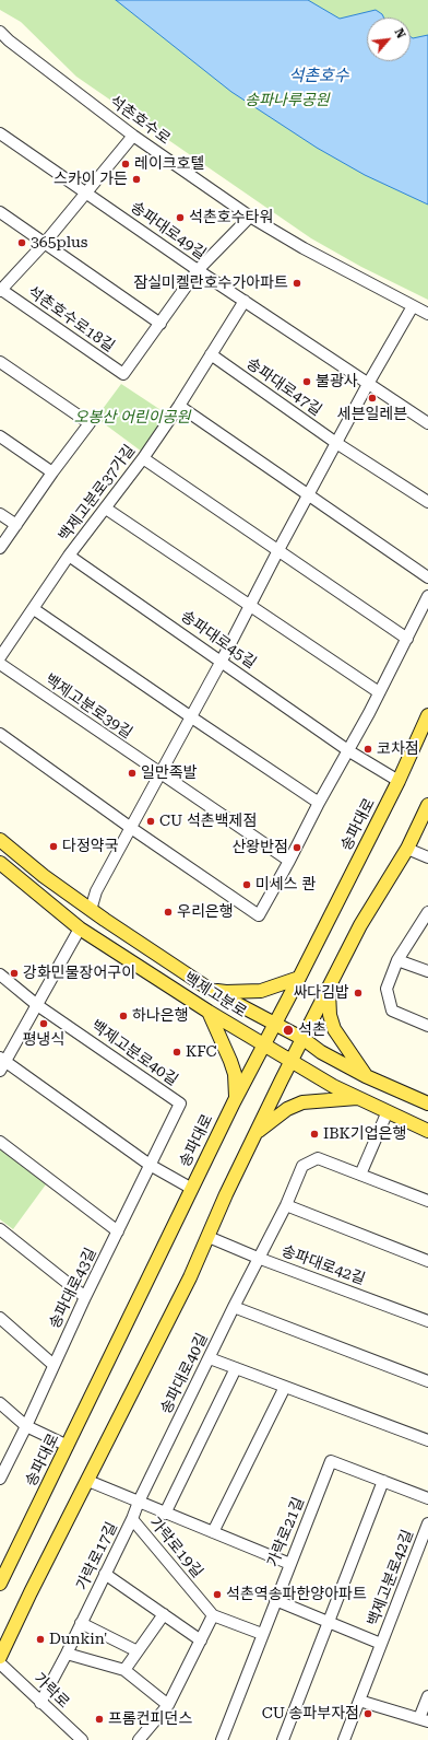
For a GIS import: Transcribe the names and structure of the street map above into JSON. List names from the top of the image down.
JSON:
{
  "streets": {
    "main road": ["송파대로", "백제고분로"],
    "street": [
      "석촌호수로",
      "송파대로49길",
      "석촌호수로18길",
      "송파대로47길",
      "백제고분로37가길",
      "송파대로45길",
      "백제고분로39길",
      "백제고분로40길",
      "송파대로42길",
      "송파대로43길",
      "송파대로40길",
      "가락로21길",
      "가락로19길",
      "가락로17길",
      "백제고분로42길",
      "가락로"
    ]
  },
  "crossings": [
    ["석촌호수로", "석촌호수로18길"],
    ["송파대로49길", "석촌호수로18길"],
    ["송파대로49길", "백제고분로37가길"],
    ["송파대로47길", "백제고분로37가길"],
    ["백제고분로37가길", "송파대로45길"],
    ["송파대로45길", "송파대로"],
    ["송파대로", "백제고분로"],
    ["백제고분로40길", "송파대로43길"],
    ["송파대로42길", "송파대로40길"],
    ["송파대로40길", "가락로17길"],
    ["가락로21길", "가락로19길"],
    ["가락로21길", "백제고분로42길"],
    ["가락로19길", "가락로17길"],
    ["가락로17길", "가락로"]
  ],
  "water": ["석촌호수"],
  "parks": ["송파나루공원", "오봉산 어린이공원"],
  "places": [
    "레이크호텔",
    "스카이 가든",
    "석촌호수타워",
    "365plus",
    "잠실미켈란호수가아파트",
    "불광사",
    "세븐일레븐",
    "코차점",
    "일만족발",
    "CU 석촌백제점",
    "다정약국",
    "산왕반점",
    "미세스 콴",
    "우리은행",
    "강화민물장어구이",
    "싸다김밥",
    "하나은행",
    "평냉식",
    "석촌",
    "KFC",
    "IBK기업은행",
    "석촌역송파한양아파트",
    "Dunkin'",
    "CU 송파부자점",
    "프롬컨피던스"
  ],
  "north": "top right"
}
